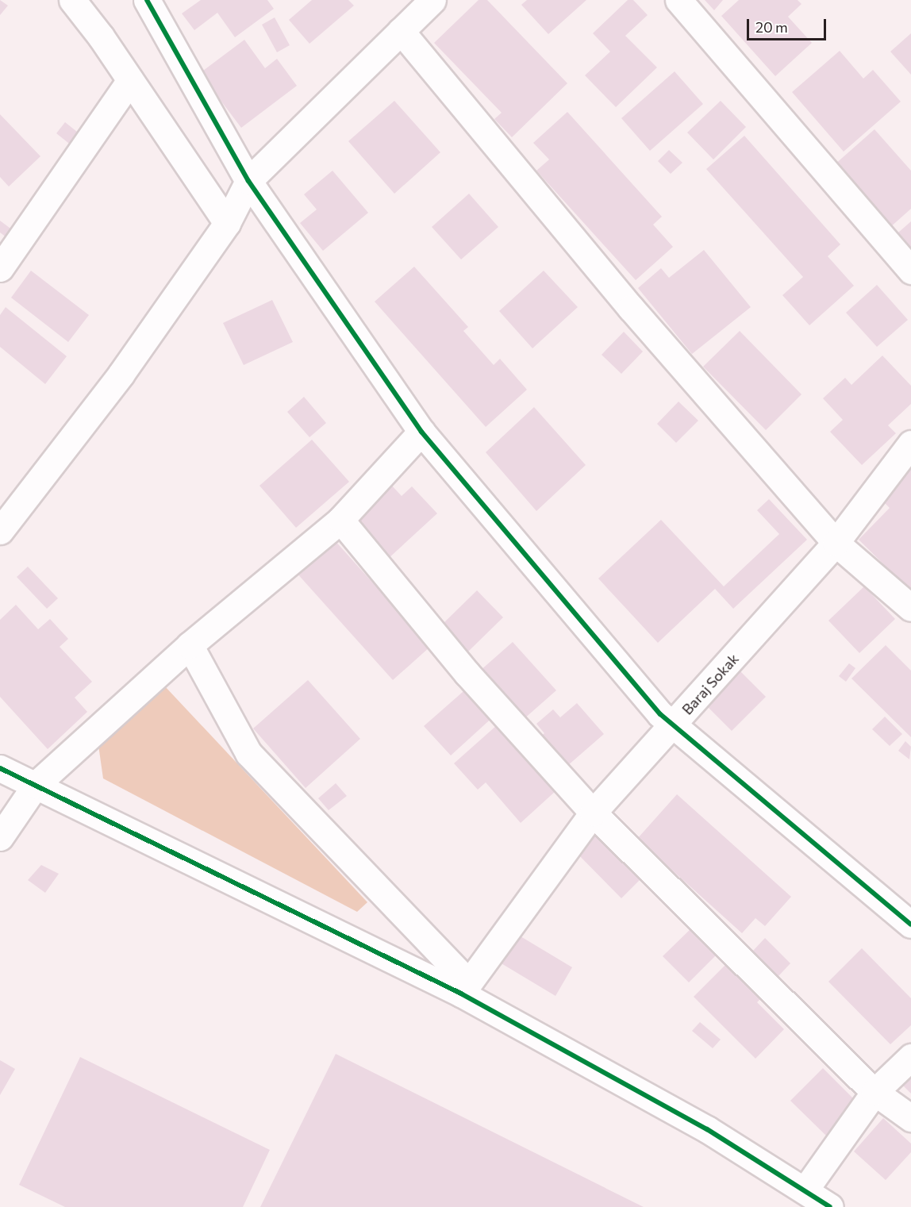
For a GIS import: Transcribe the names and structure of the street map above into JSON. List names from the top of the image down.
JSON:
{
  "streets": {
    "street": ["Baraj Sokak"]
  },
  "scale_bar": "20 m"
}
